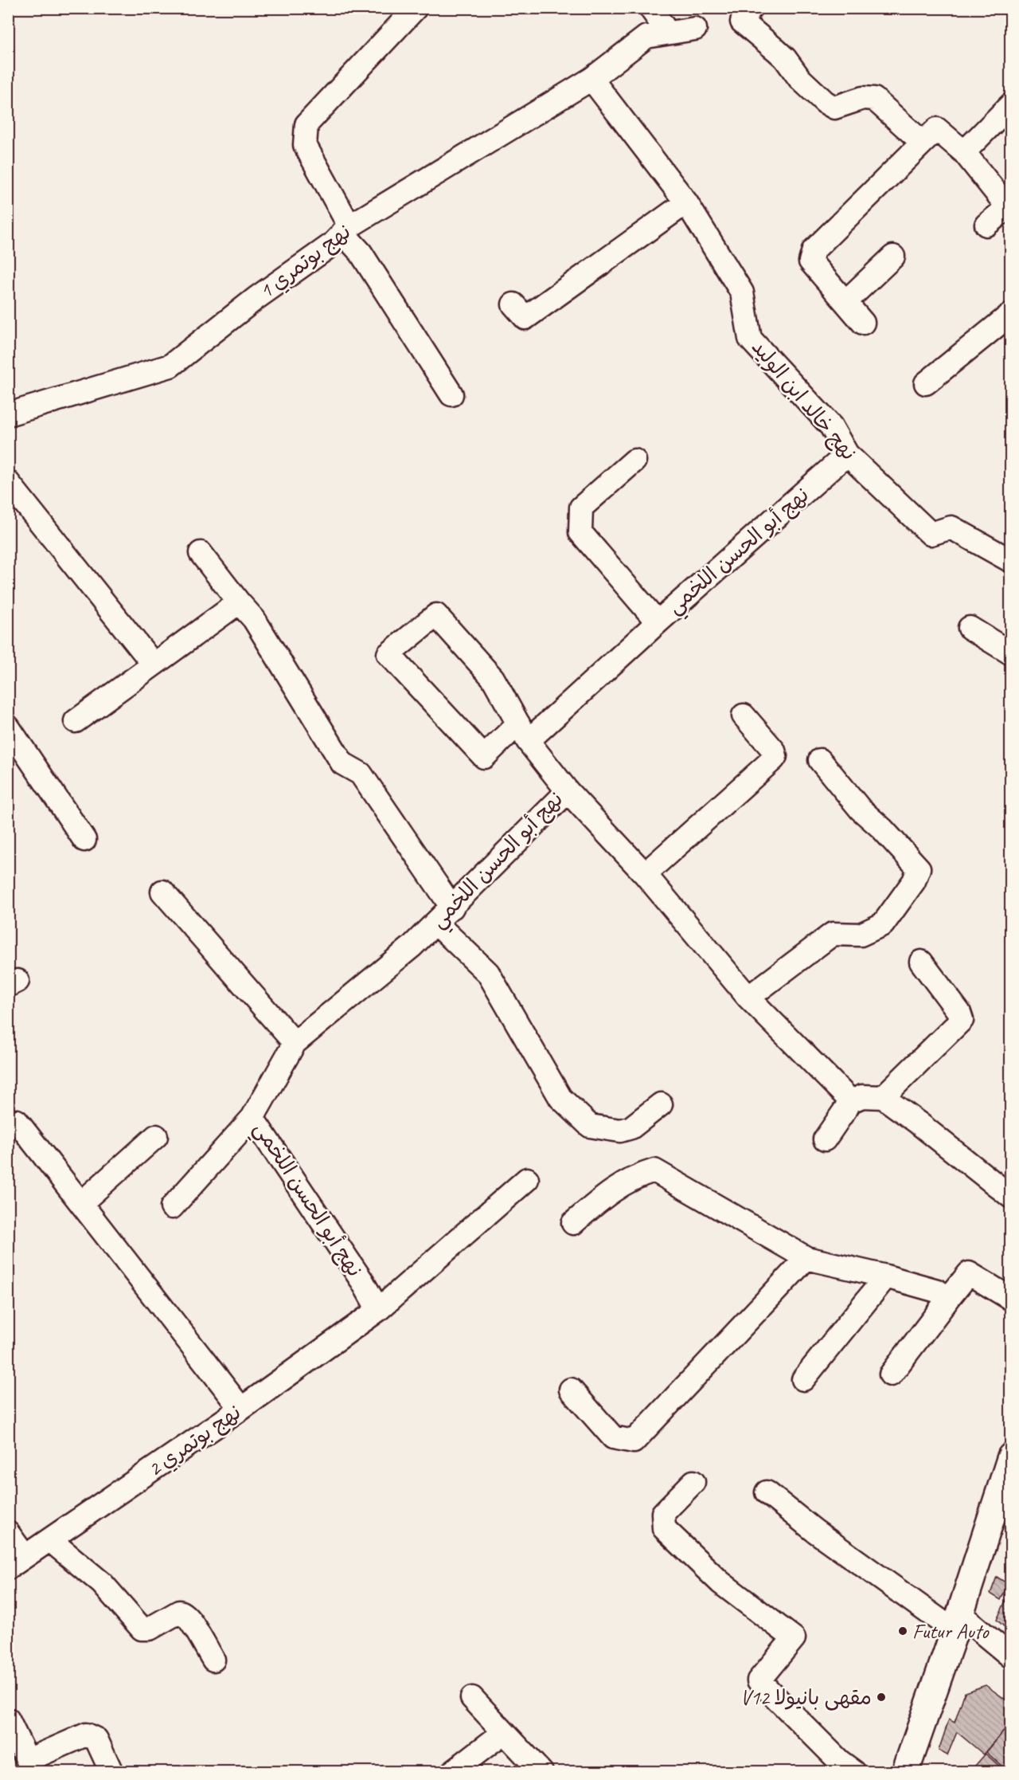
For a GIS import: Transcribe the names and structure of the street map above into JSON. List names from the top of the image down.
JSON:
{
  "streets": {
    "street": [
      "نهج بوتمري 1",
      "نهج خالد ابن الوليد",
      "نهج أبو الحسن اللخمي",
      "نهج بوتمري 2"
    ]
  },
  "crossings": [
    ["نهج بوتمري 1", "نهج خالد ابن الوليد"],
    ["نهج خالد ابن الوليد", "نهج أبو الحسن اللخمي"],
    ["نهج أبو الحسن اللخمي", "نهج بوتمري 2"]
  ],
  "places": ["Futur Auto", "V12 مقهى بانيولا"]
}
